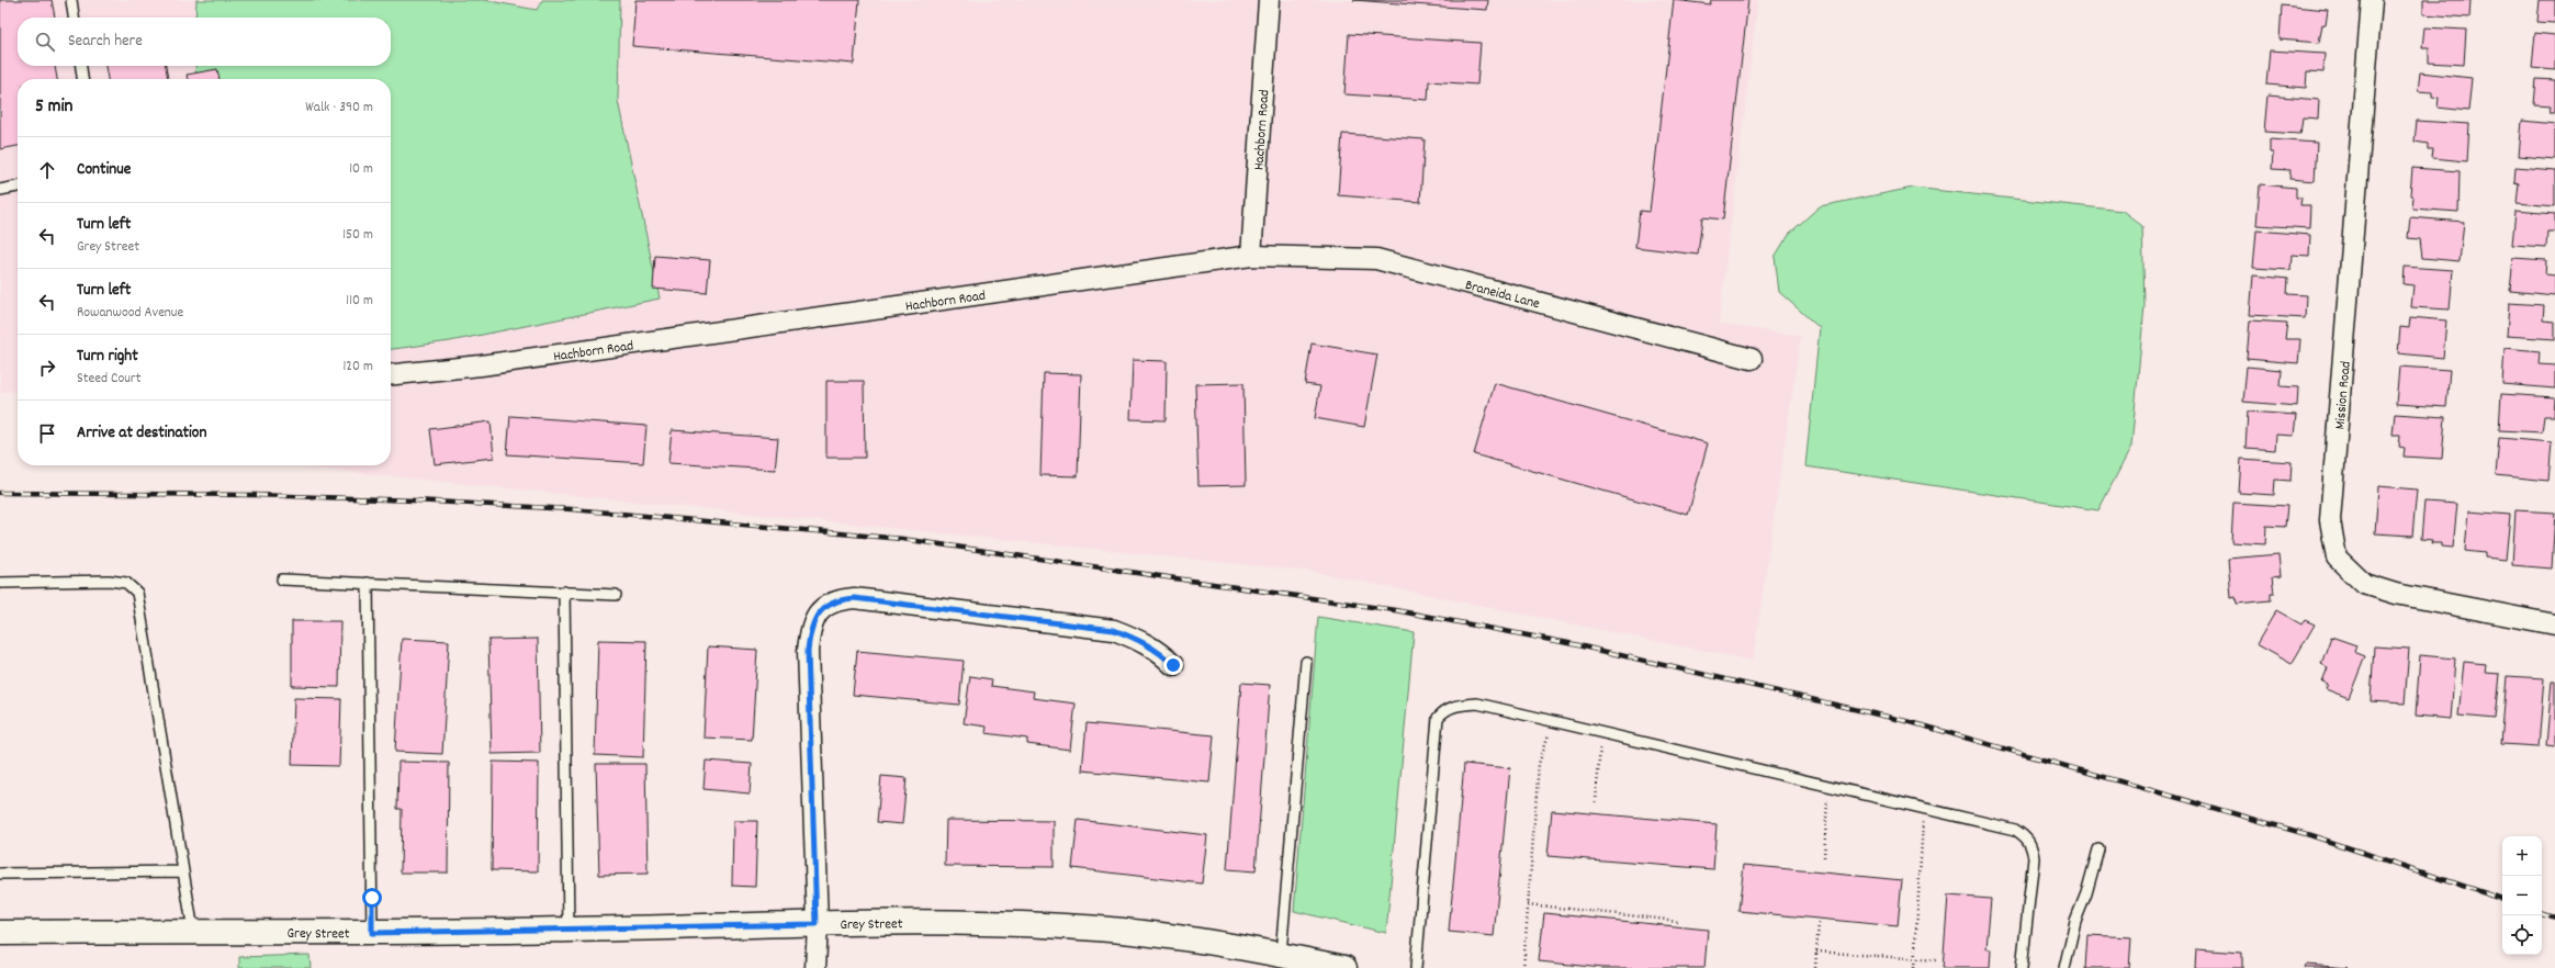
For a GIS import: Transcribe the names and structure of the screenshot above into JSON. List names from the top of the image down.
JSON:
{
  "streets": {
    "street": [
      "Hachborn Road",
      "Braneida Lane",
      "Mission Road",
      "Grey Street"
    ]
  },
  "crossings": [
    ["Hachborn Road", "Braneida Lane"]
  ],
  "page": {
    "search": "Search here",
    "heading": ["5 min", "Walk · 390 m"],
    "list": [
      ["Continue", "10 m"],
      ["Turn left", "Grey Street", "150 m"],
      ["Turn left", "Rowanwood Avenue", "110 m"],
      ["Turn right", "Steed Court", "120 m"],
      "Arrive at destination"
    ],
    "map_buttons": ["+", "−"]
  }
}
